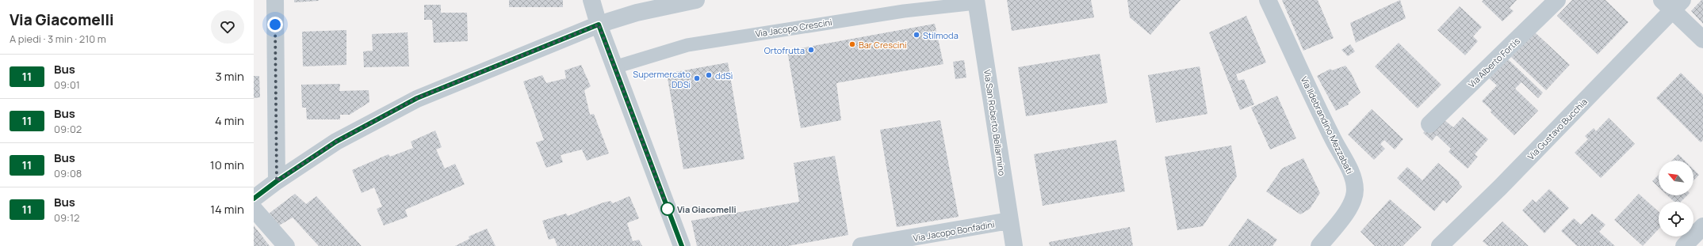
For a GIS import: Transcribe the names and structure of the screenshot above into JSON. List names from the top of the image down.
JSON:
{
  "streets": {
    "street": [
      "Via Alberto Fortis",
      "Via San Roberto Bellarmino",
      "Via Ildebrandino Mezzabati",
      "Via Gustavo Bucchia",
      "Via Jacopo Bonfadini"
    ],
    "lane": ["Via Jacopo Crescini"]
  },
  "crossings": [
    ["Via Jacopo Crescini", "Via San Roberto Bellarmino"],
    ["Via San Roberto Bellarmino", "Via Jacopo Bonfadini"]
  ],
  "places": [
    "Stilmoda",
    "Bar Crescini",
    "Ortofrutta",
    "ddSì",
    "Supermercato DDSi",
    "Via Giacomelli"
  ],
  "lines": ["bus line 11"],
  "north": "top left",
  "page": {
    "heading": ["Via Giacomelli", "A piedi · 3 min · 210 m"],
    "list": [
      {
        "mark": "11",
        "name": "Bus",
        "note": "09:01",
        "value": "3 min"
      },
      {
        "mark": "11",
        "name": "Bus",
        "note": "09:02",
        "value": "4 min"
      },
      {
        "mark": "11",
        "name": "Bus",
        "note": "09:08",
        "value": "10 min"
      },
      {
        "mark": "11",
        "name": "Bus",
        "note": "09:12",
        "value": "14 min"
      }
    ]
  }
}
